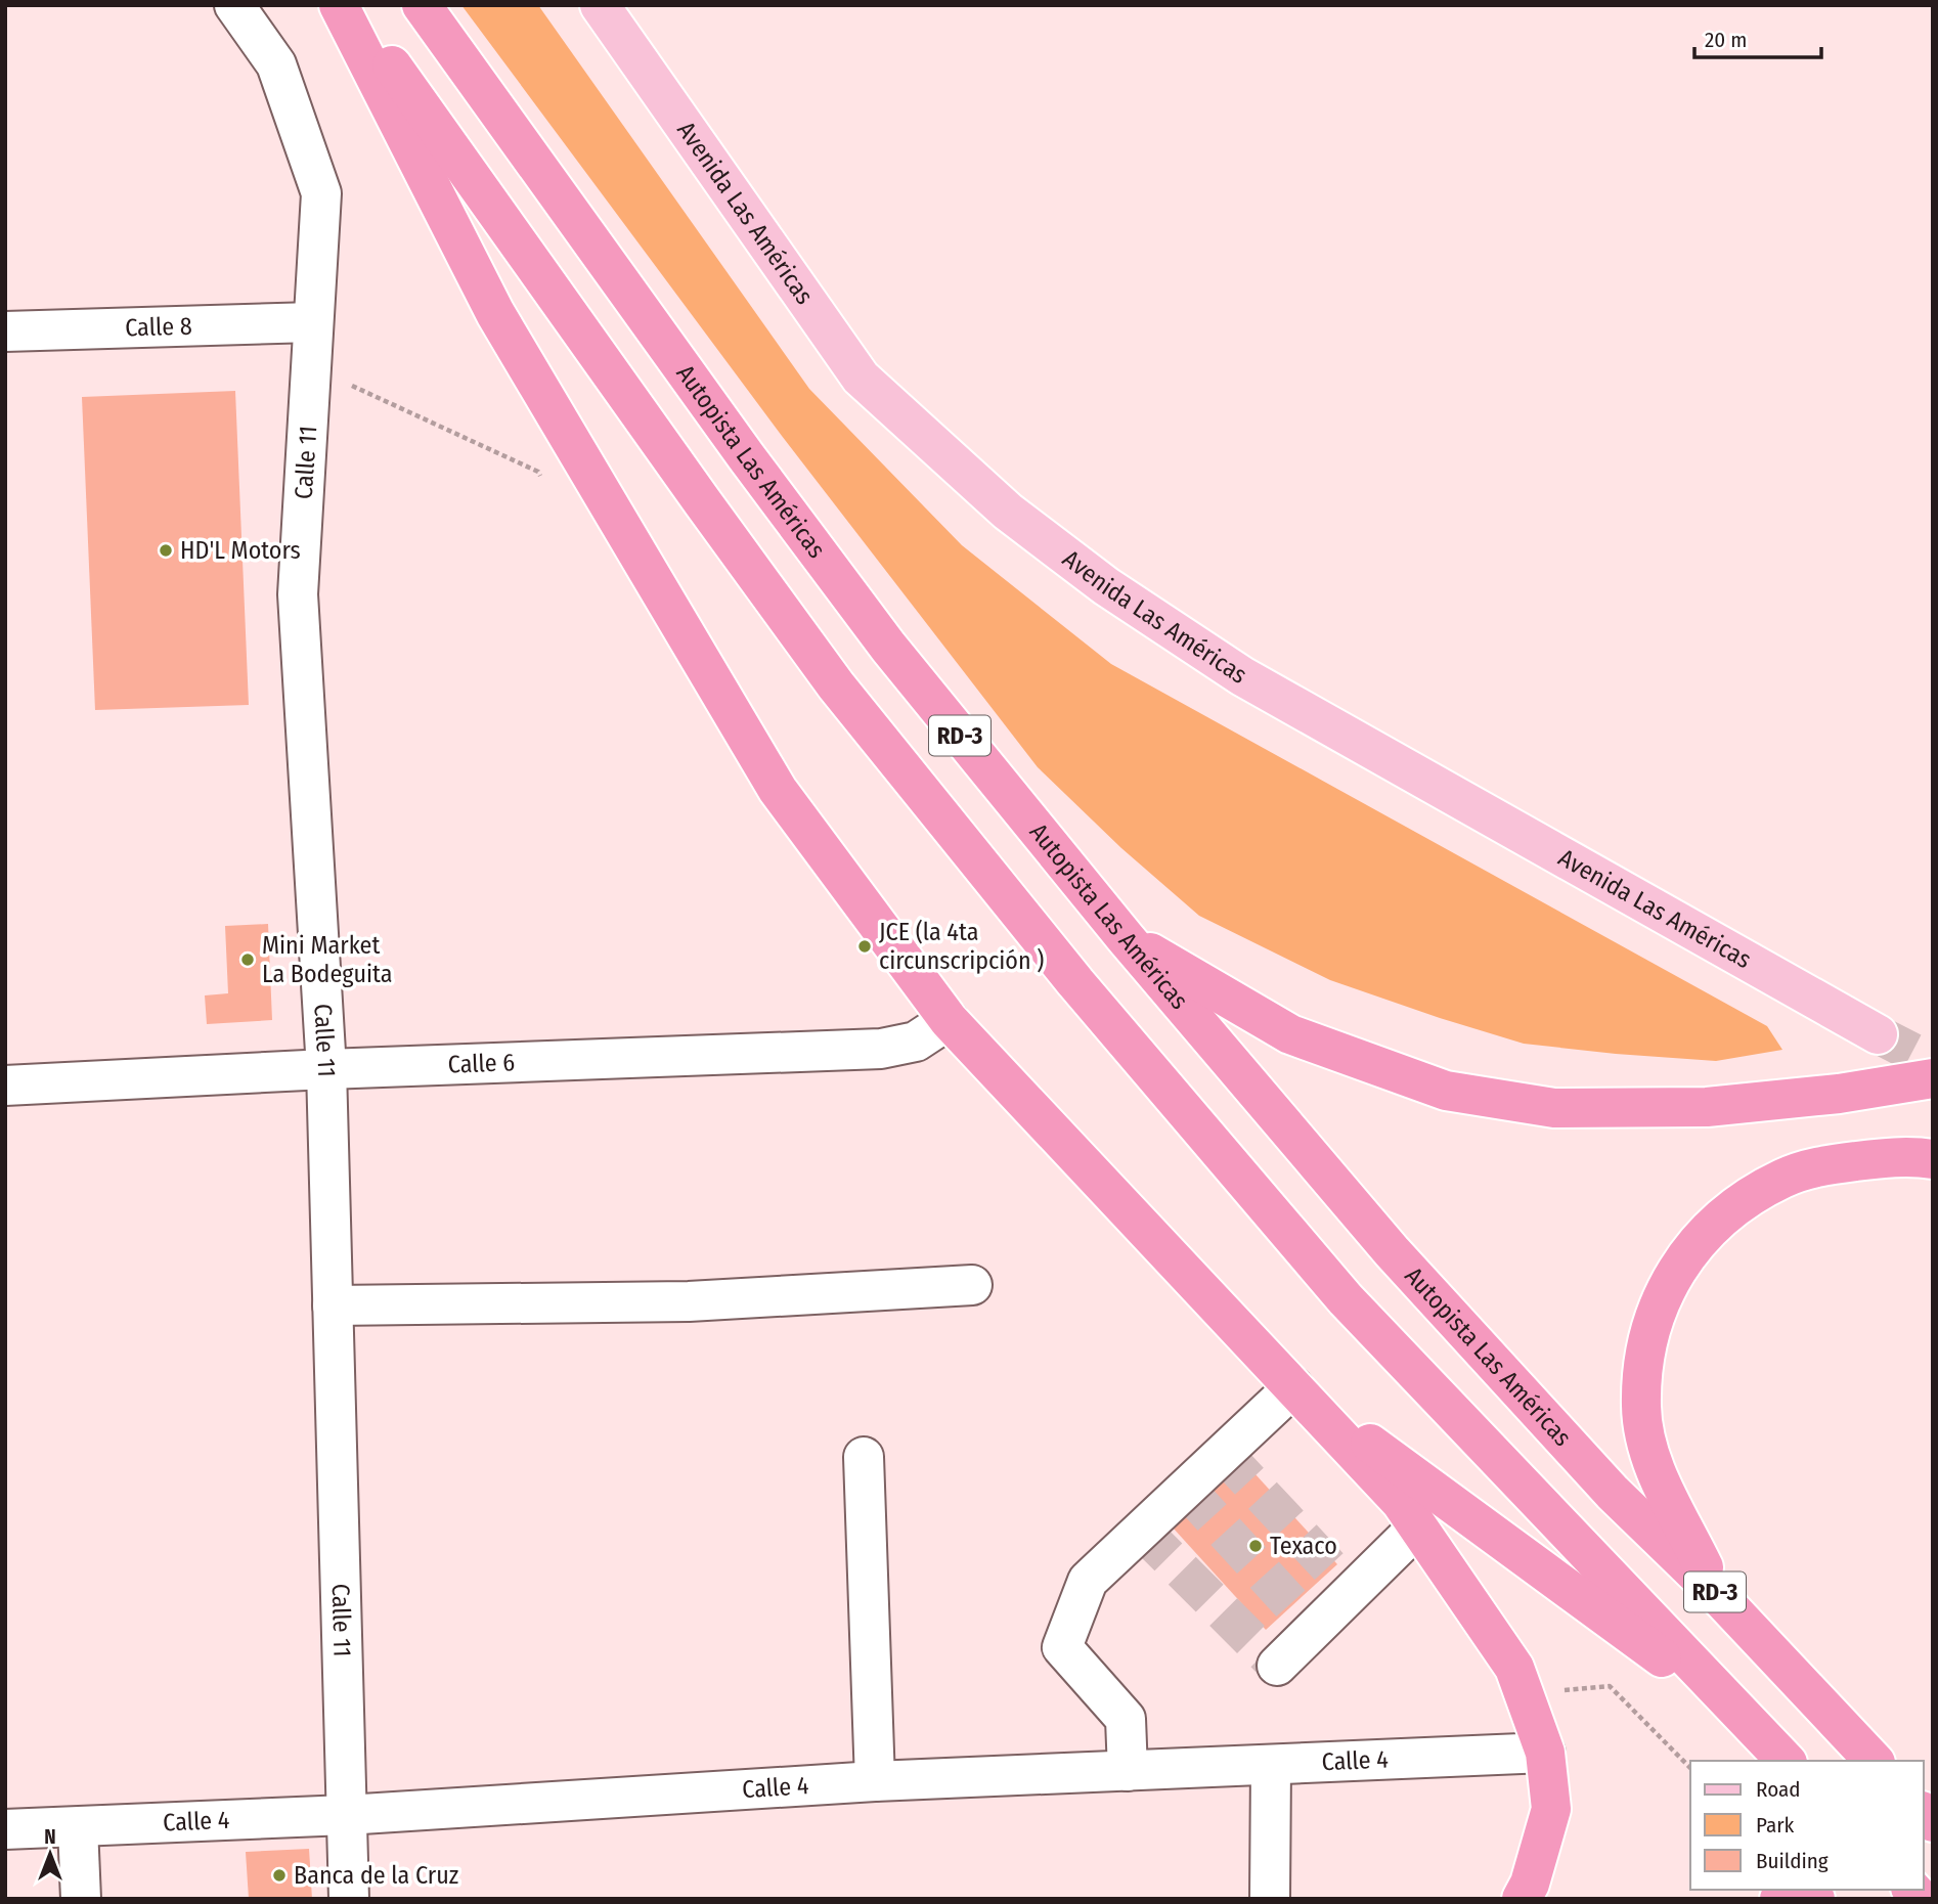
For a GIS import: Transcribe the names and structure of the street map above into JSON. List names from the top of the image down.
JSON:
{
  "streets": {
    "highway": ["Autopista Las Américas", "RD-3"],
    "main road": ["Avenida Las Américas"],
    "street": [
      "Calle 8",
      "Calle 11",
      "Calle 6",
      "Calle 4"
    ]
  },
  "crossings": [
    ["Calle 8", "Calle 11"],
    ["Calle 11", "Calle 6"],
    ["Calle 11", "Calle 4"]
  ],
  "places": [
    "HD'L Motors",
    "JCE (la 4ta circunscripción )",
    "Mini Market La Bodeguita",
    "Texaco",
    "Banca de la Cruz"
  ],
  "legend": ["Road", "Park", "Building"],
  "scale_bar": "20 m",
  "north": "top"
}
